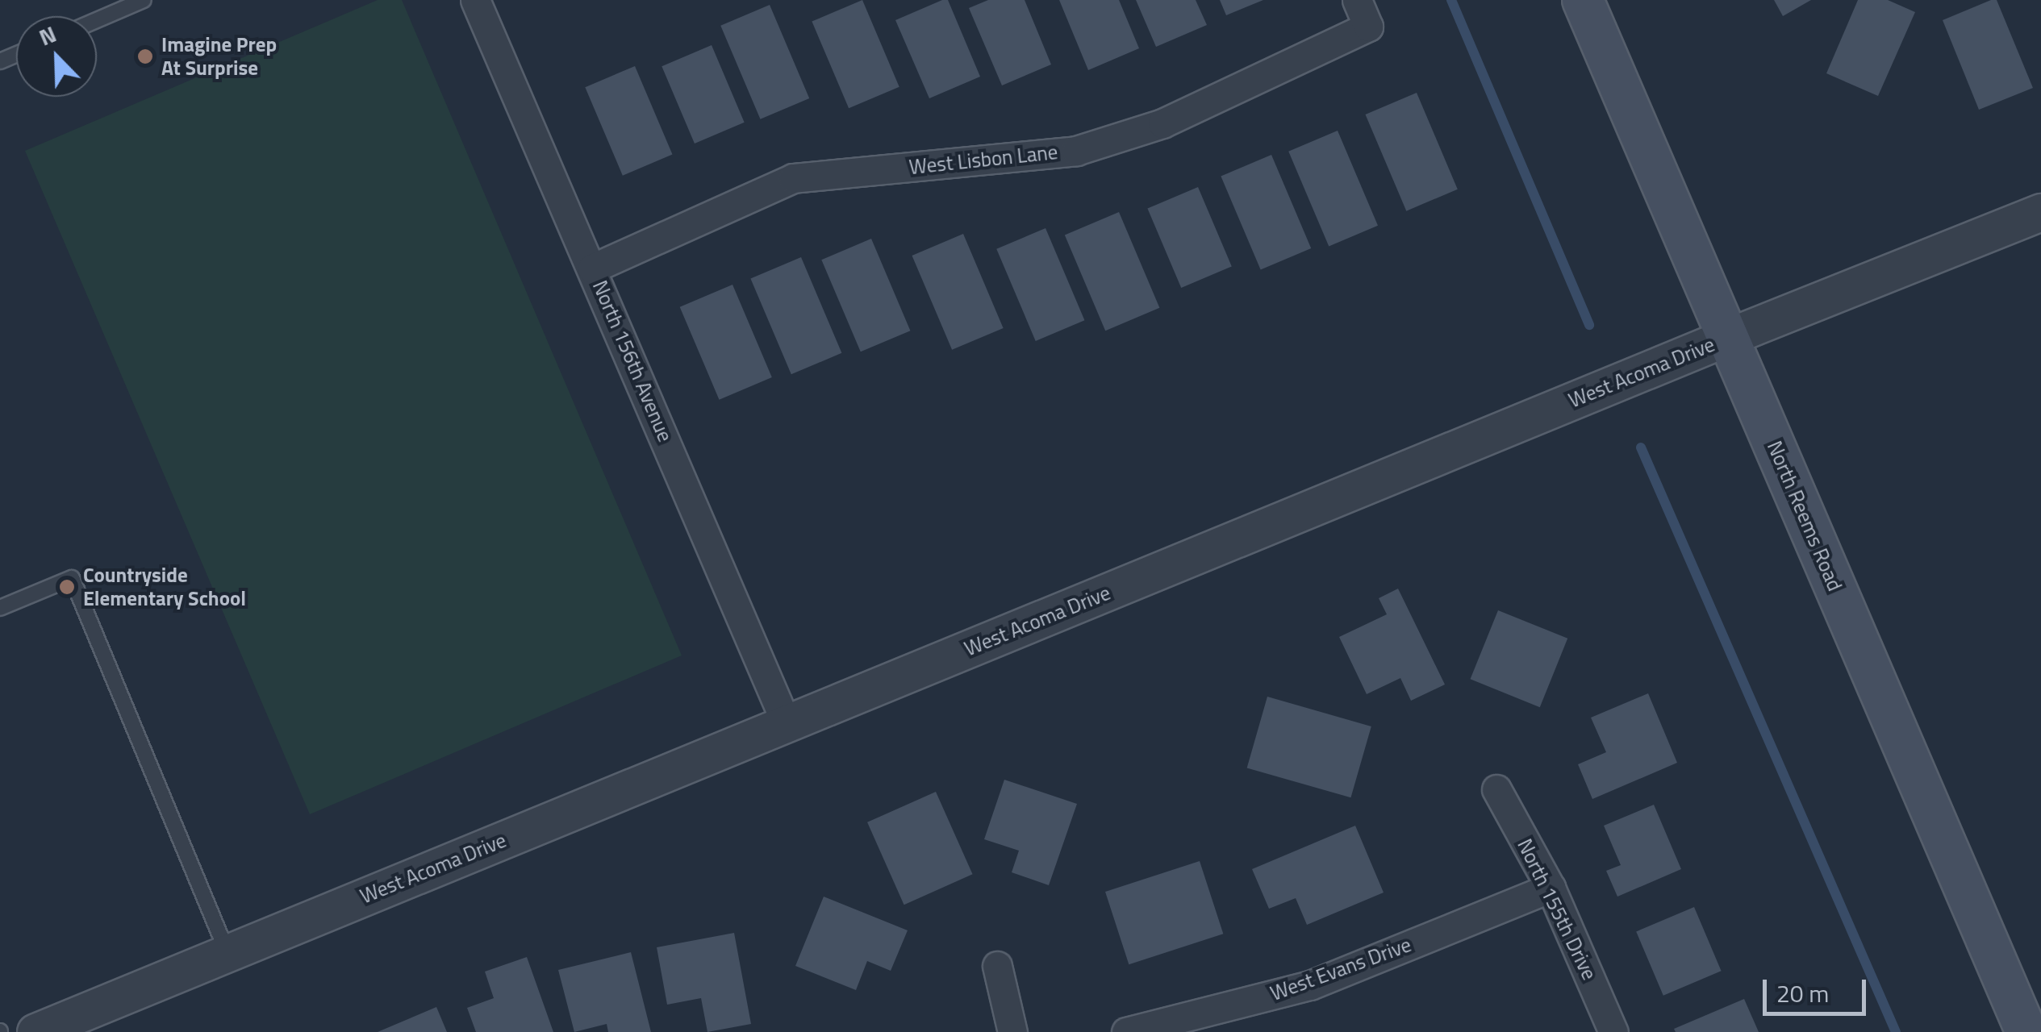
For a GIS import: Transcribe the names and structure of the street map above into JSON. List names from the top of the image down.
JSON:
{
  "streets": {
    "main road": ["North Reems Road"],
    "street": [
      "West Lisbon Lane",
      "North 156th Avenue",
      "West Acoma Drive",
      "North 155th Drive",
      "West Evans Drive"
    ]
  },
  "crossings": [
    ["West Lisbon Lane", "North 156th Avenue"],
    ["North 156th Avenue", "West Acoma Drive"],
    ["West Acoma Drive", "North Reems Road"],
    ["North 155th Drive", "West Evans Drive"]
  ],
  "places": ["Imagine Prep At Surprise", "Countryside Elementary School"],
  "scale_bar": "20 m",
  "north": "top left"
}
